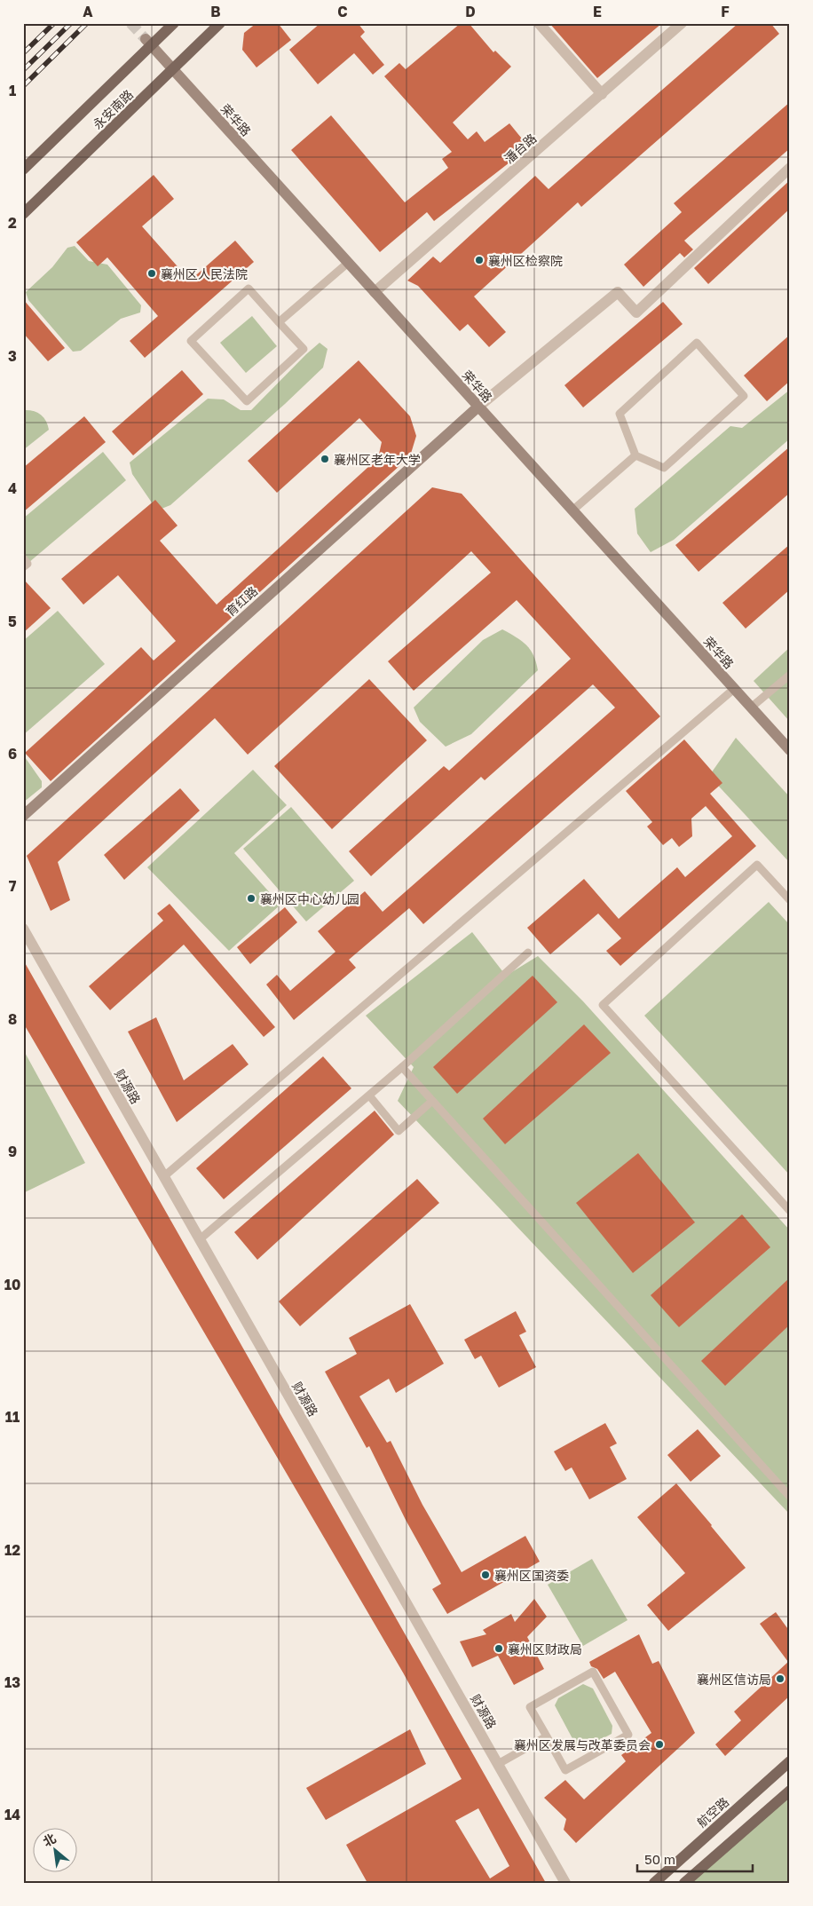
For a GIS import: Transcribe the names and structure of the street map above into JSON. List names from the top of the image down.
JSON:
{
  "streets": {
    "main road": [
      "永安南路",
      "荣华路",
      "育红路",
      "航空路"
    ],
    "street": ["潘台路", "财源路"]
  },
  "crossings": [
    ["永安南路", "荣华路"],
    ["荣华路", "潘台路"],
    ["荣华路", "育红路"]
  ],
  "places": [
    "襄州区检察院",
    "襄州区人民法院",
    "襄州区老年大学",
    "襄州区中心幼儿园",
    "襄州区国资委",
    "襄州区财政局",
    "襄州区信访局",
    "襄州区发展与改革委员会"
  ],
  "scale_bar": "50 m",
  "north": "top left",
  "grid": {
    "columns": [
      "A",
      "B",
      "C",
      "D",
      "E",
      "F"
    ],
    "rows": [
      "1",
      "2",
      "3",
      "4",
      "5",
      "6",
      "7",
      "8",
      "9",
      "10",
      "11",
      "12",
      "13",
      "14"
    ]
  }
}
